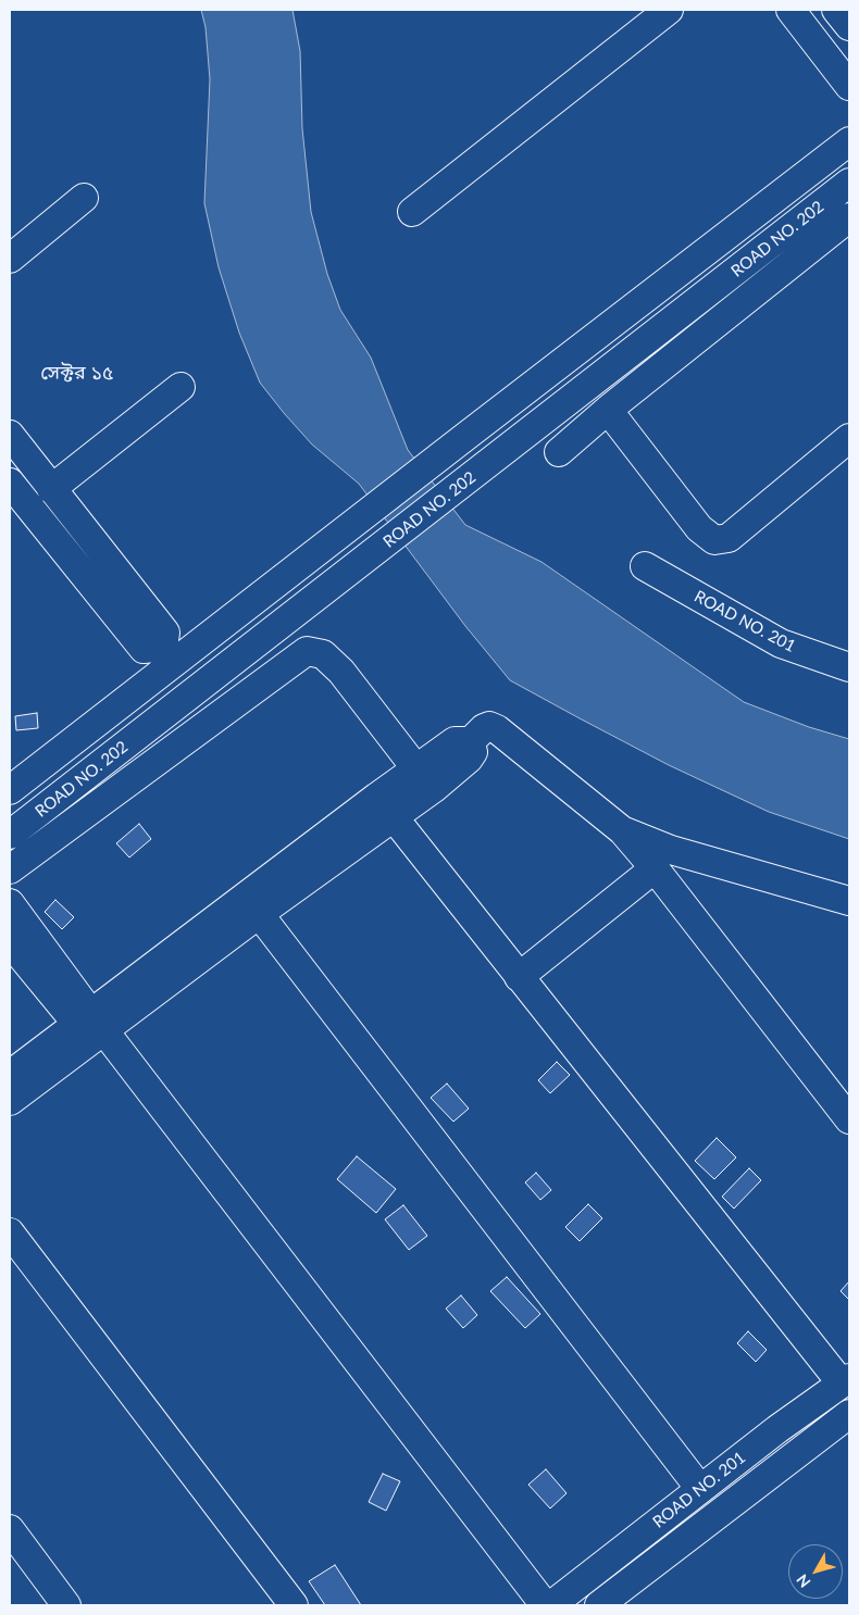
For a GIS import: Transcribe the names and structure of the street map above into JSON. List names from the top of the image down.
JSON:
{
  "streets": {
    "street": ["ROAD NO. 202", "ROAD NO. 201"]
  },
  "districts": ["সেক্টর ১৫"],
  "north": "bottom left"
}
